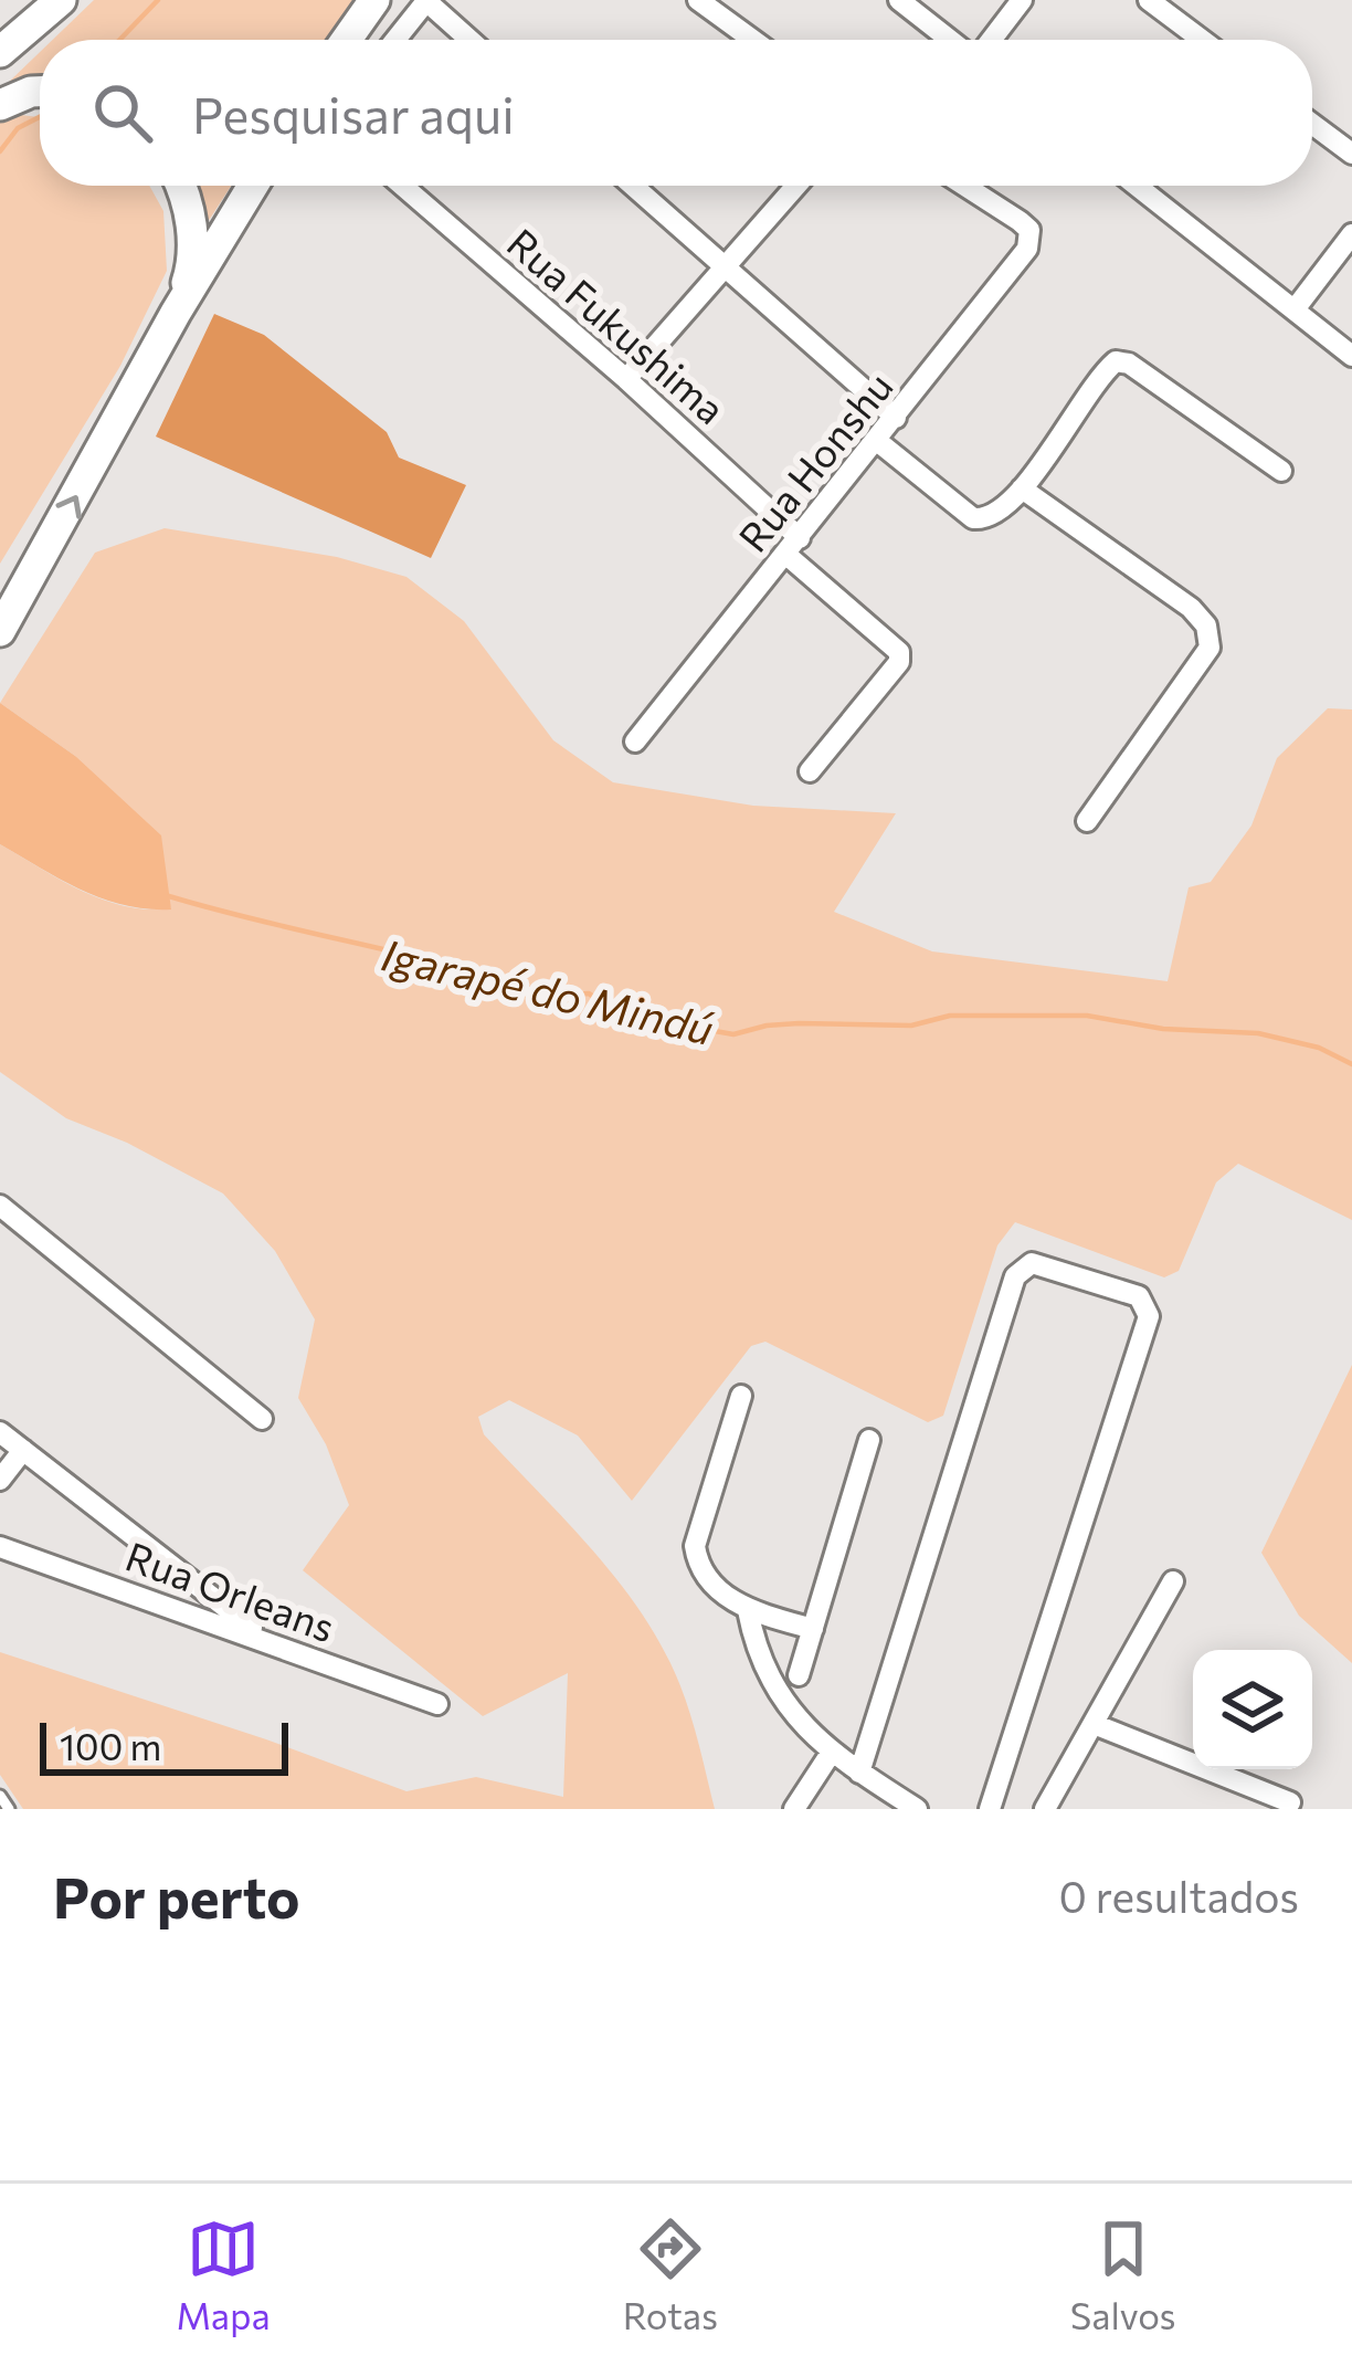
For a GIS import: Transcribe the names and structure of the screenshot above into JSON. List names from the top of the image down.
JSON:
{
  "streets": {
    "street": ["Rua Fukushima", "Rua Honshu", "Rua Orleans"]
  },
  "crossings": [
    ["Rua Fukushima", "Rua Honshu"]
  ],
  "water": ["Igarapé do Mindú"],
  "scale_bar": "100 m",
  "page": {
    "search": "Pesquisar aqui",
    "scale": "100 m",
    "heading": ["Por perto", "0 resultados"],
    "nav": ["Mapa", "Rotas", "Salvos"]
  }
}
